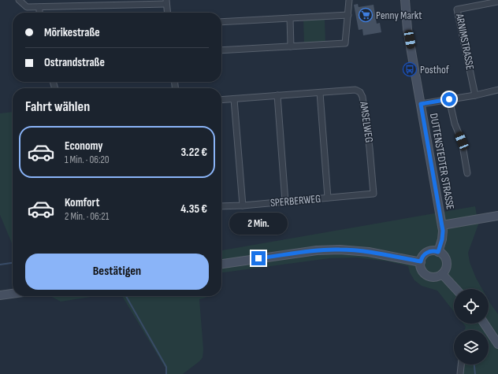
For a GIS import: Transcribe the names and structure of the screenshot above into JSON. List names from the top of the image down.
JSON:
{
  "streets": {
    "main road": ["DUTTENSTEDTER STRASSE"],
    "street": ["ARNIMSTRASSE", "AMSELWEG", "SPERBERWEG"]
  },
  "crossings": [
    ["AMSELWEG", "SPERBERWEG"]
  ],
  "places": {
    "supermarket": ["Penny Markt"],
    "bus stop": ["Posthof"]
  },
  "page": {
    "banner": ["Mörikestraße", "Ostrandstraße"],
    "heading": "Fahrt wählen",
    "list": [
      {
        "name": "Economy",
        "note": "1 Min. · 06:20",
        "value": "3.22 €"
      },
      {
        "name": "Komfort",
        "note": "2 Min. · 06:21",
        "value": "4.35 €"
      }
    ],
    "bubble": "2 Min.",
    "buttons": "Bestätigen"
  }
}
